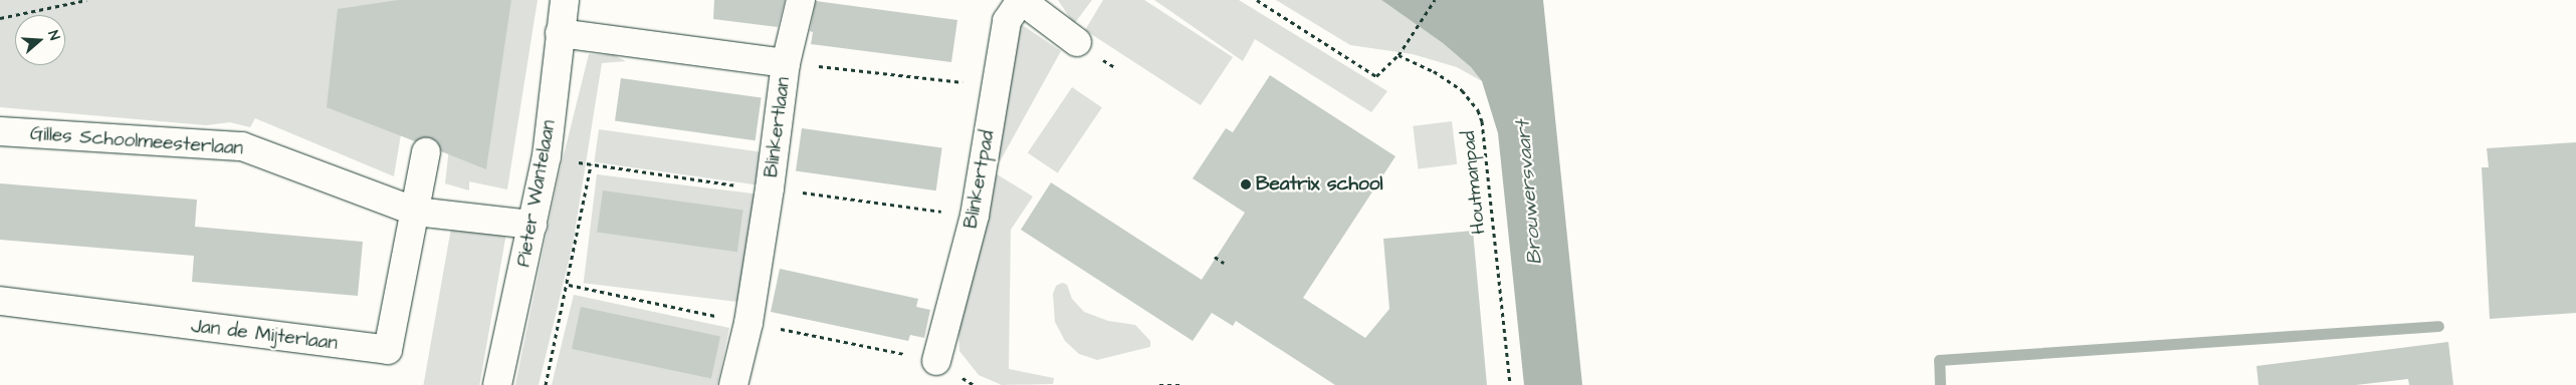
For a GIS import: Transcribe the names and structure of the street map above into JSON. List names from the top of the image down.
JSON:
{
  "streets": {
    "street": [
      "Blinkertlaan",
      "Gilles Schoolmeesterlaan",
      "Blinkertpad",
      "Pieter Wantelaan",
      "Jan de Mijterlaan"
    ],
    "path": ["Houtmanpad"]
  },
  "crossings": [
    ["Blinkertlaan", "Pieter Wantelaan"],
    ["Gilles Schoolmeesterlaan", "Pieter Wantelaan"],
    ["Gilles Schoolmeesterlaan", "Jan de Mijterlaan"]
  ],
  "water": ["Brouwersvaart"],
  "places": ["Beatrix school"],
  "north": "right"
}
